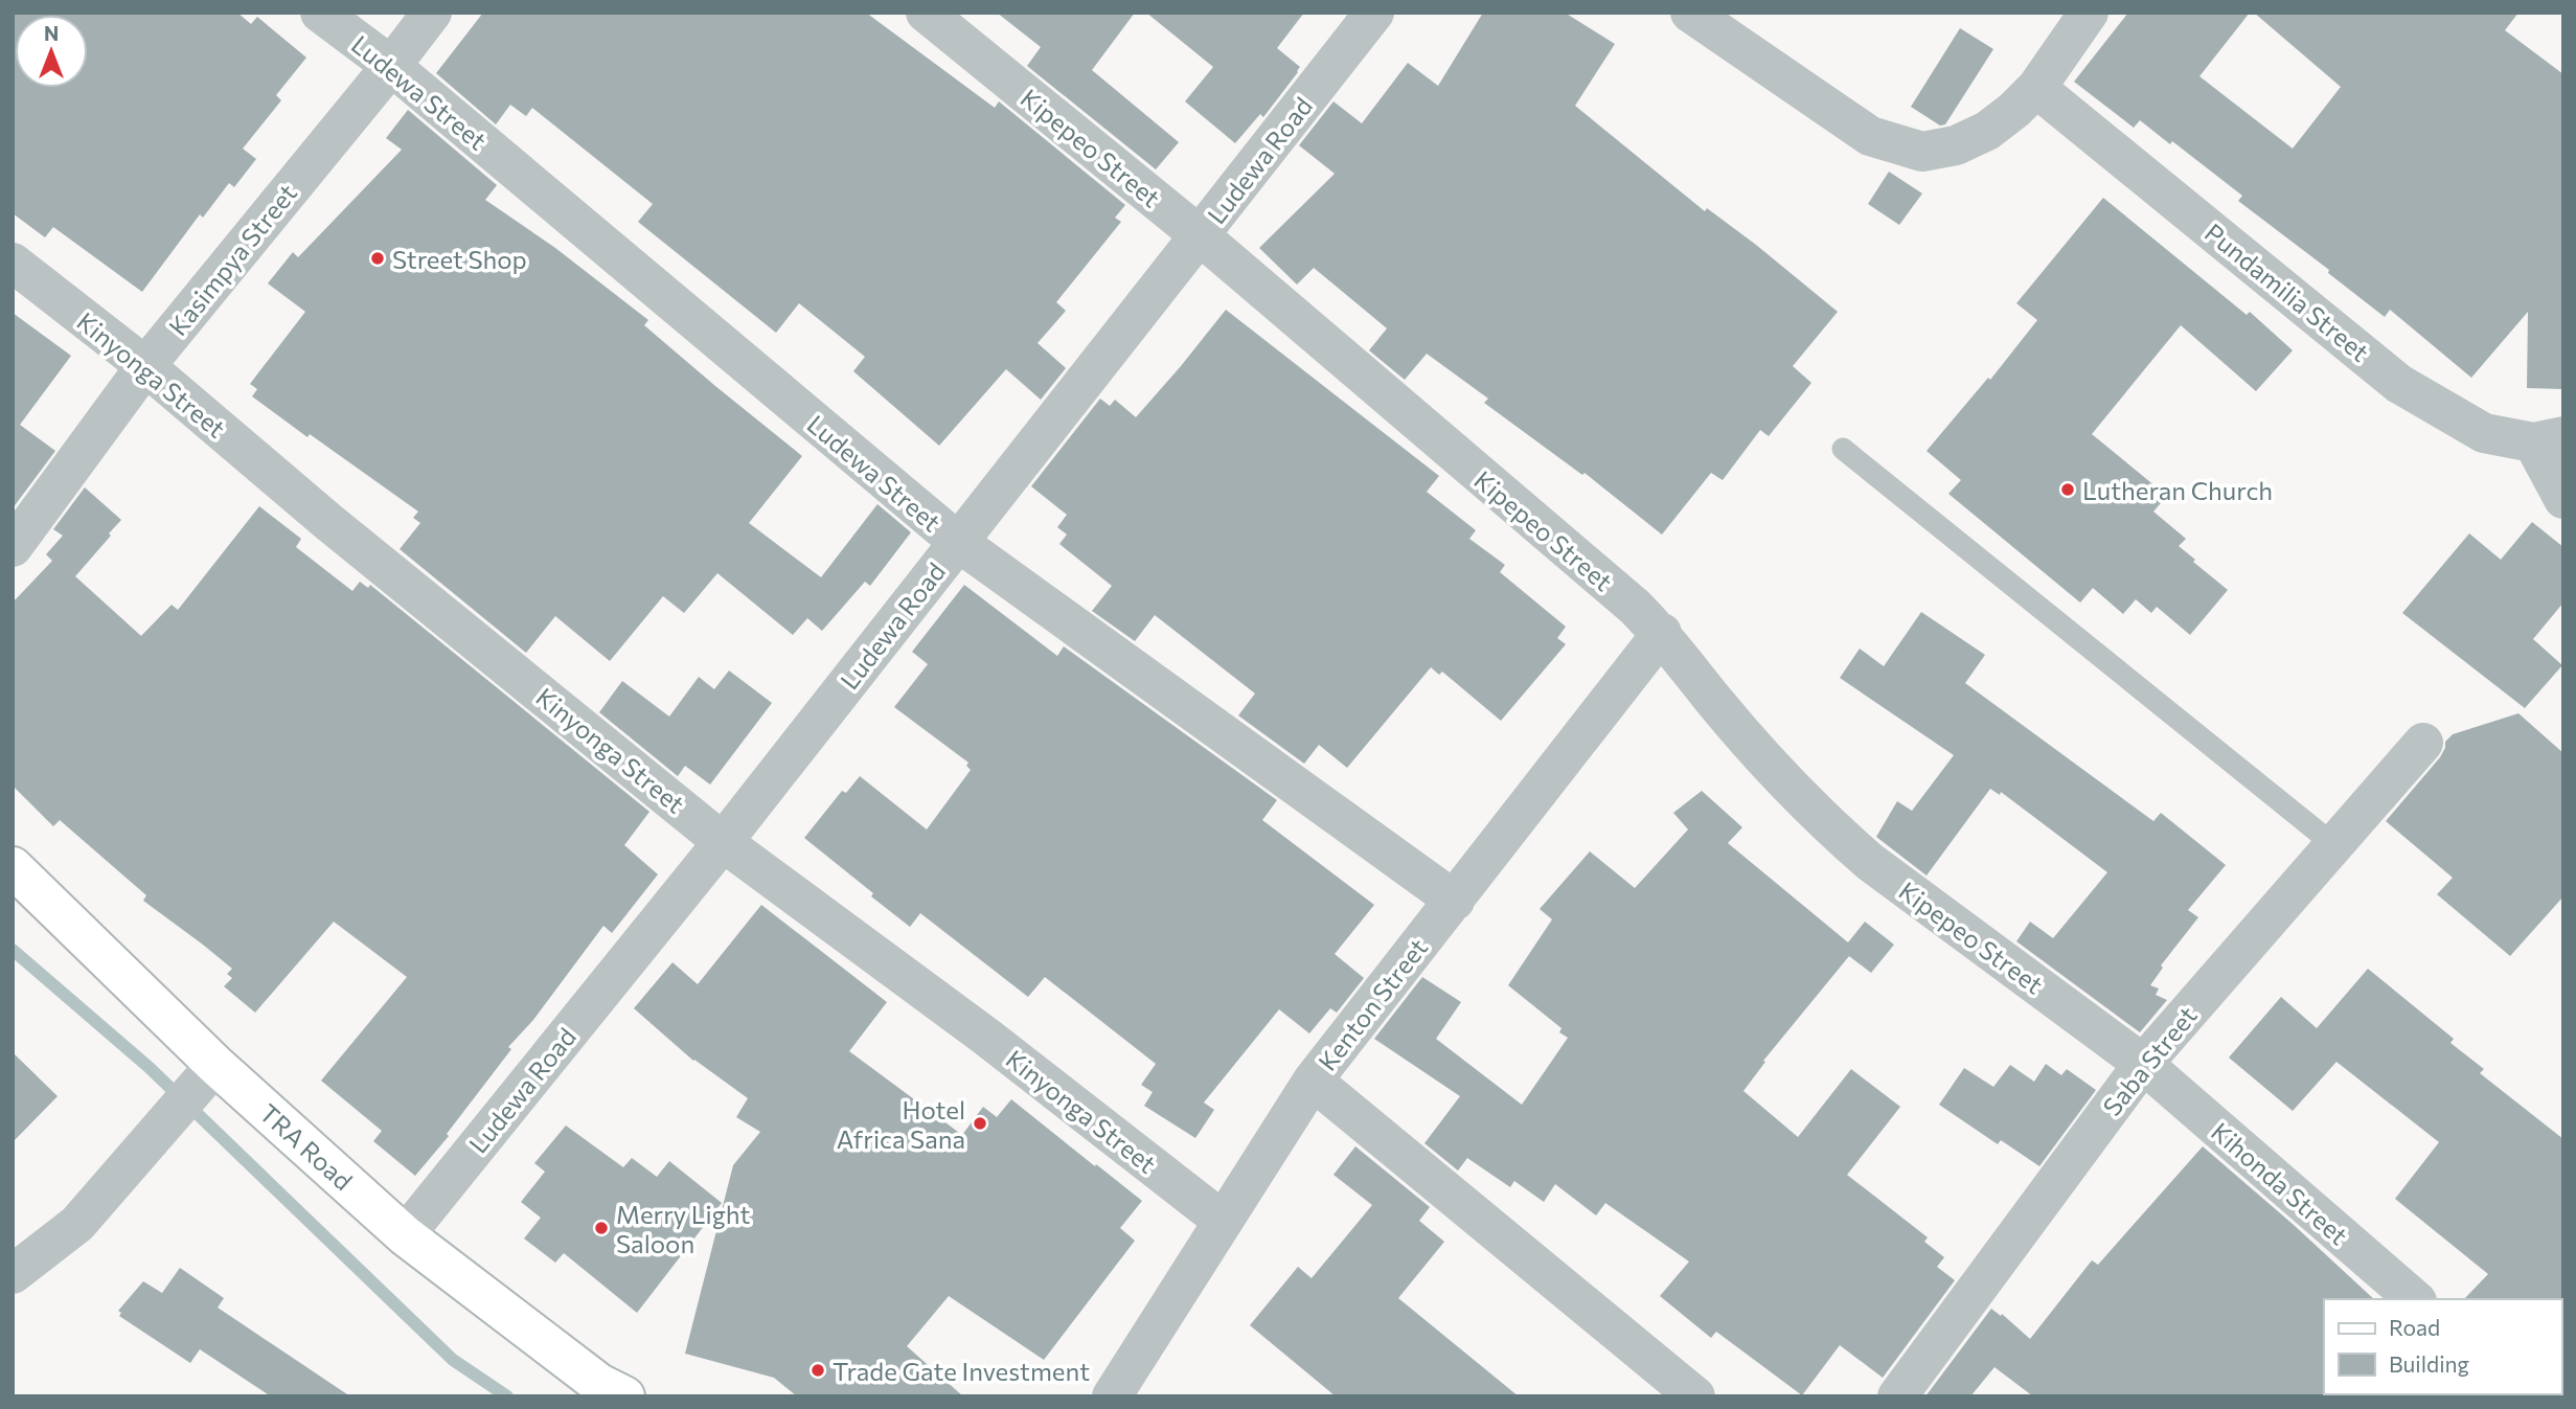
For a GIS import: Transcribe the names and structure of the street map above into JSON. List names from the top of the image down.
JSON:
{
  "streets": {
    "main road": ["TRA Road"],
    "street": [
      "Ludewa Street",
      "Kipepeo Street",
      "Ludewa Road",
      "Kasimpya Street",
      "Pundamilia Street",
      "Kinyonga Street",
      "Kenton Street",
      "Saba Street",
      "Kihonda Street"
    ]
  },
  "crossings": [
    ["Ludewa Street", "Ludewa Road"],
    ["Ludewa Street", "Kasimpya Street"],
    ["Ludewa Street", "Kenton Street"],
    ["Kipepeo Street", "Ludewa Road"],
    ["Kipepeo Street", "Kenton Street"],
    ["Kipepeo Street", "Saba Street"],
    ["Kipepeo Street", "Kihonda Street"],
    ["Ludewa Road", "Kinyonga Street"],
    ["Ludewa Road", "TRA Road"],
    ["Kasimpya Street", "Kinyonga Street"],
    ["Kinyonga Street", "Kenton Street"],
    ["Saba Street", "Kihonda Street"]
  ],
  "places": [
    "Street Shop",
    "Lutheran Church",
    "Hotel Africa Sana",
    "Merry Light Saloon",
    "Trade Gate Investment"
  ],
  "legend": ["Road", "Building"],
  "north": "top"
}
